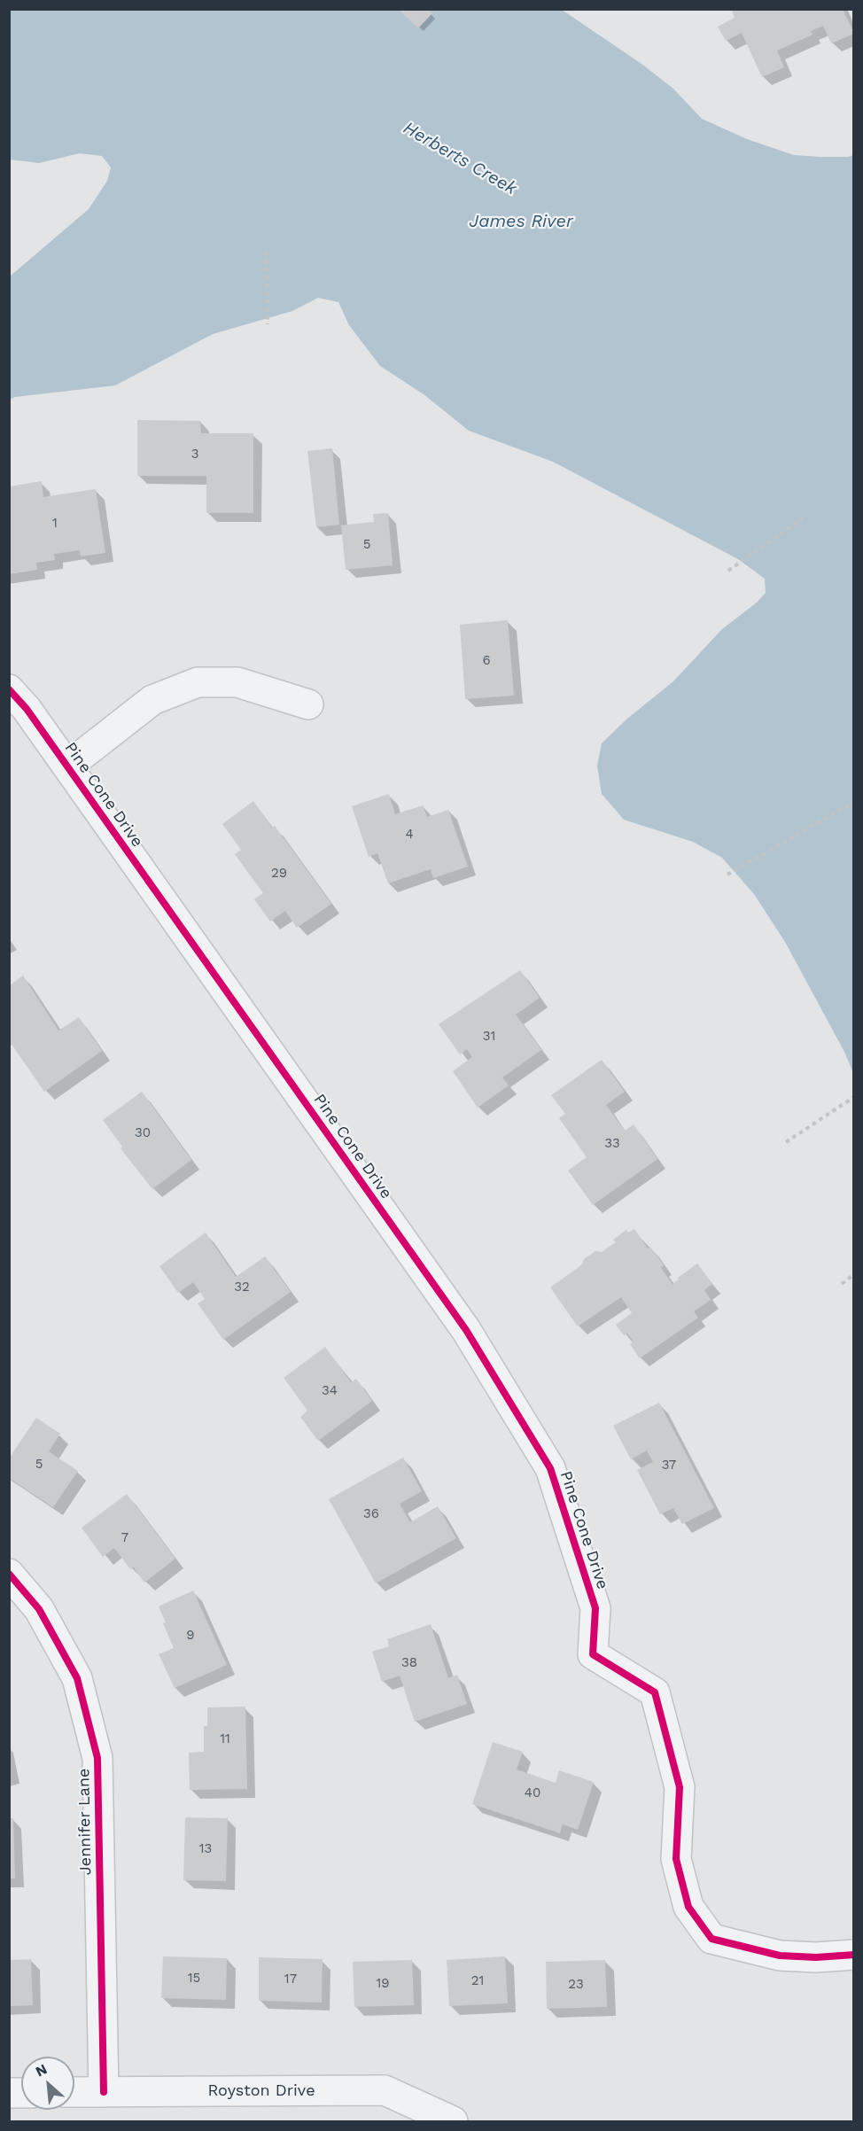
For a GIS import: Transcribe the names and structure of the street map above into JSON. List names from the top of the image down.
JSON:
{
  "streets": {
    "street": ["Pine Cone Drive", "Jennifer Lane", "Royston Drive"]
  },
  "crossings": [
    ["Jennifer Lane", "Royston Drive"]
  ],
  "water": ["Herberts Creek", "James River"],
  "house_numbers": [
    "3",
    "1",
    "5",
    "6",
    "4",
    "29",
    "31",
    "30",
    "33",
    "32",
    "34",
    "5",
    "37",
    "36",
    "7",
    "9",
    "38",
    "11",
    "40",
    "13",
    "15",
    "17",
    "21",
    "19",
    "23"
  ],
  "north": "top left"
}
